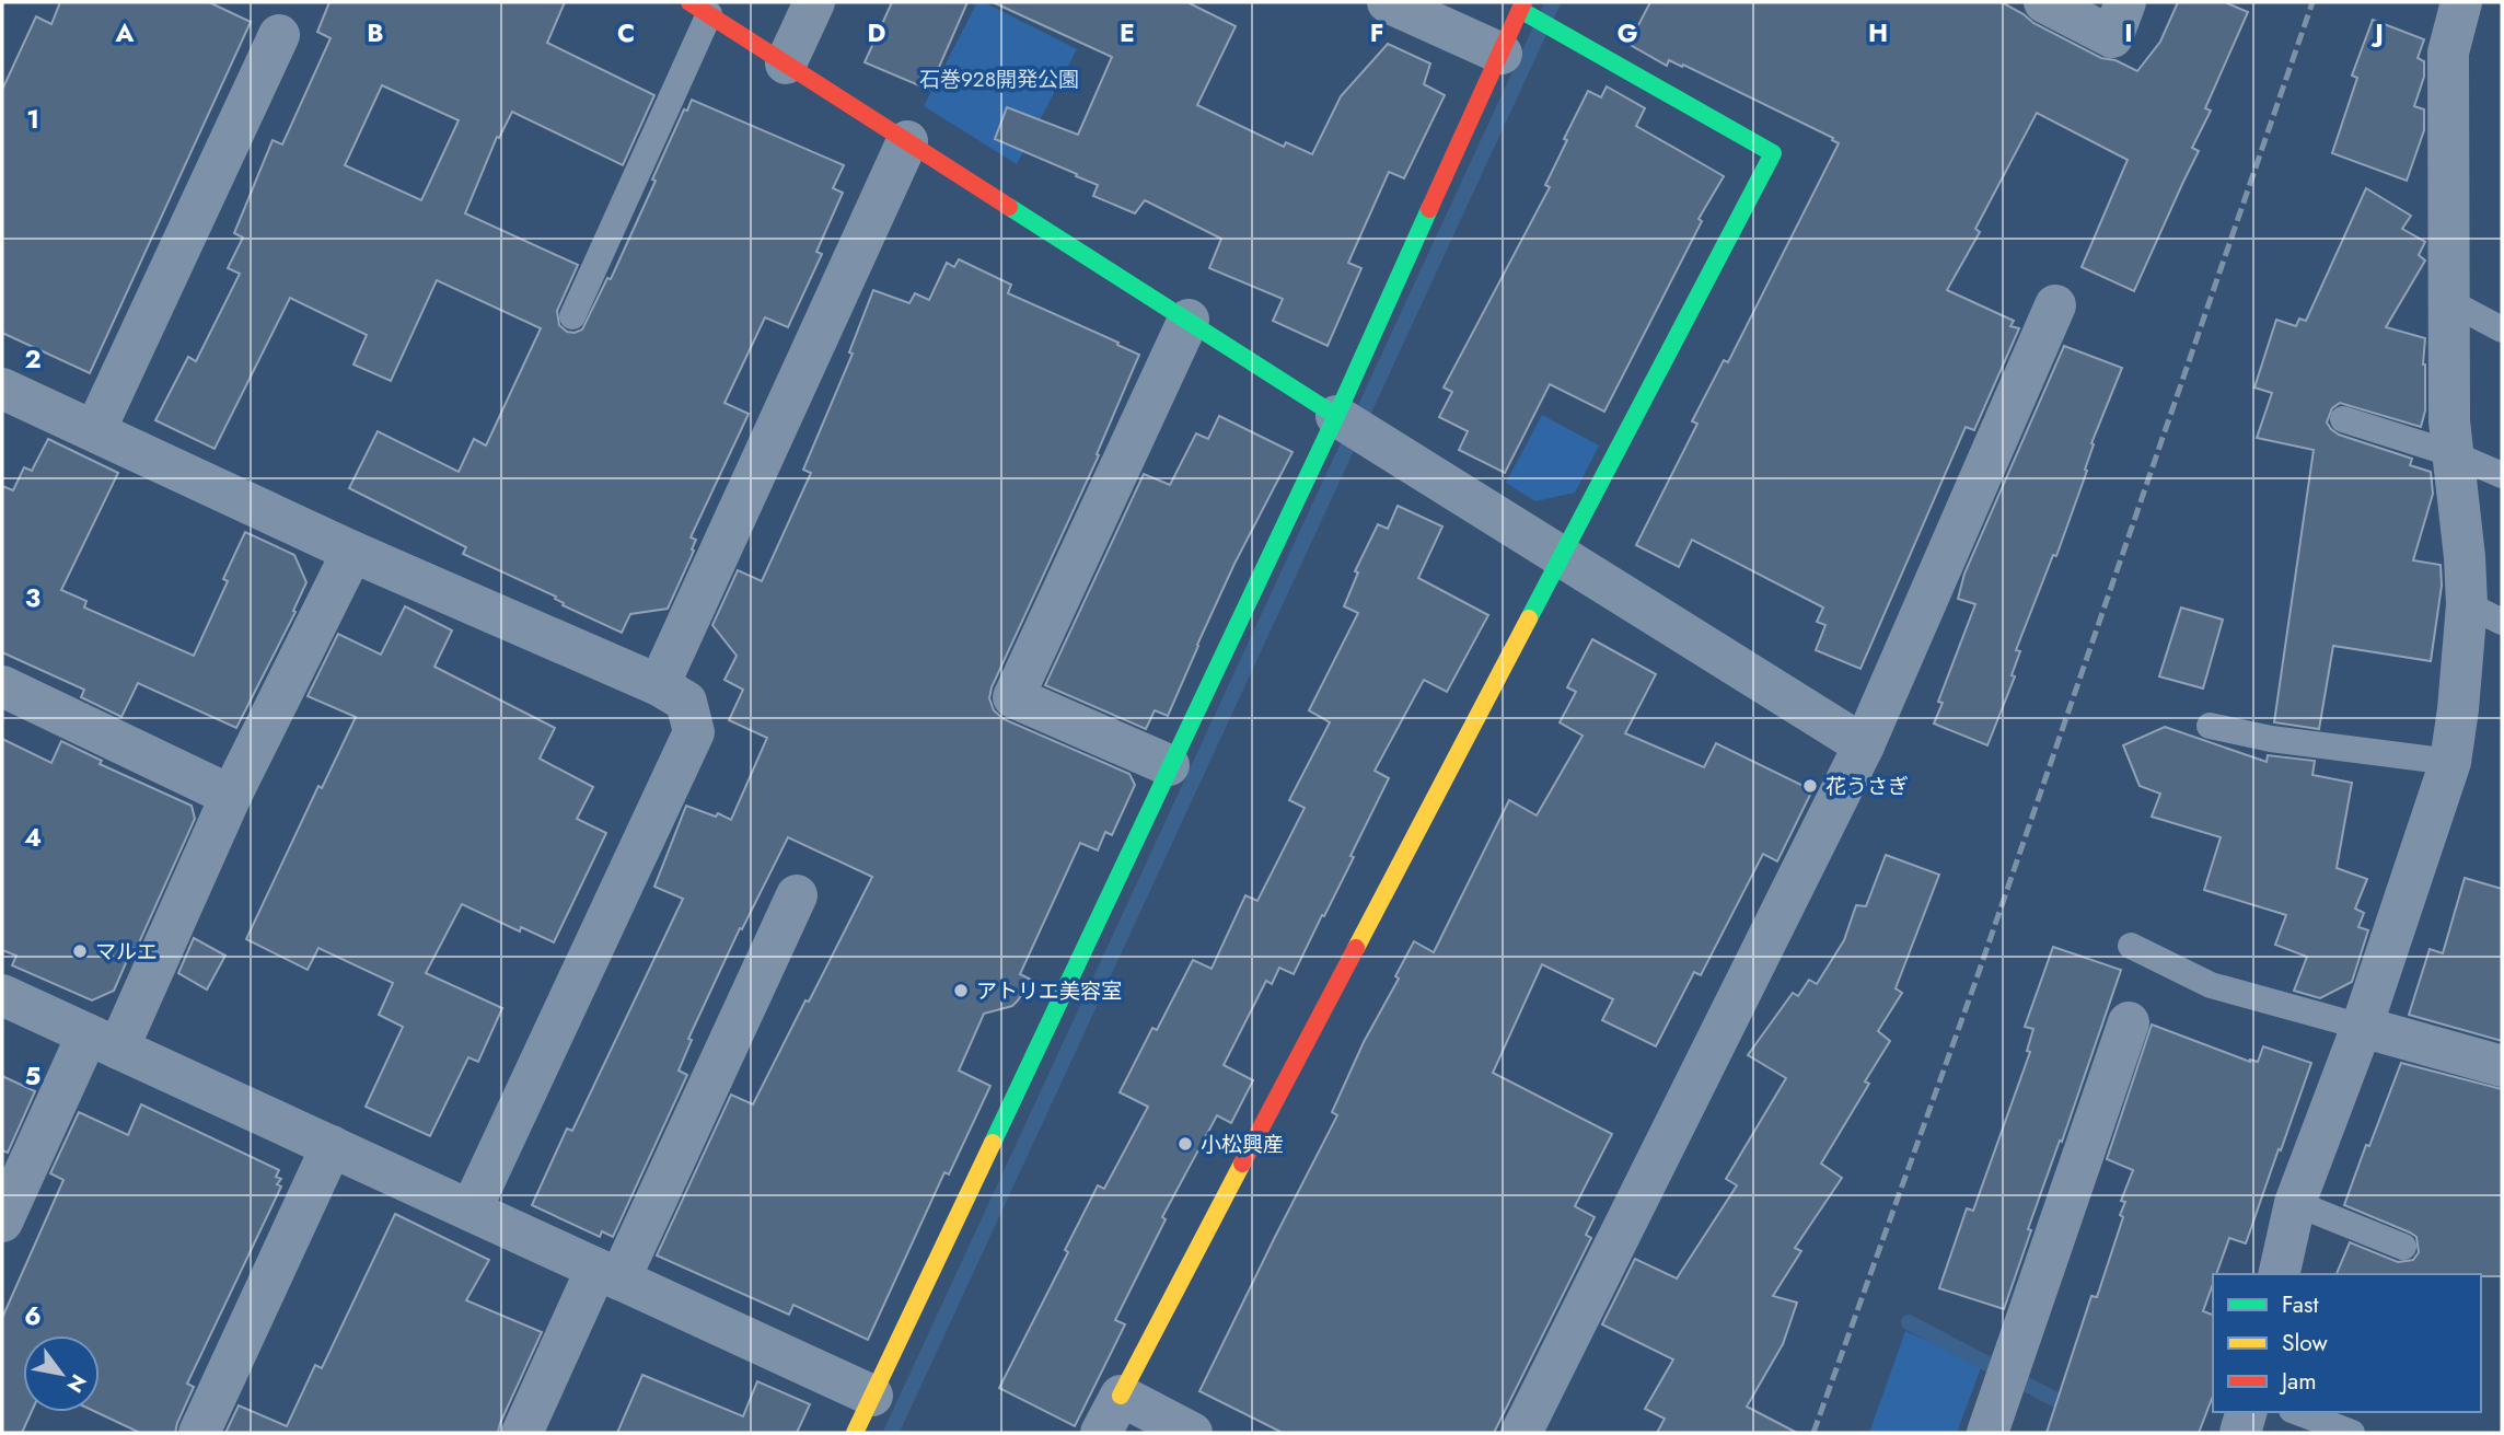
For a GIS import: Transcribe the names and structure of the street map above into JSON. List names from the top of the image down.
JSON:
{
  "parks": ["石巻928開発公園"],
  "places": [
    "花うさぎ",
    "マルエ",
    "アトリエ美容室",
    "小松興産"
  ],
  "legend": ["Fast", "Slow", "Jam"],
  "north": "bottom right",
  "grid": {
    "columns": [
      "A",
      "B",
      "C",
      "D",
      "E",
      "F",
      "G",
      "H",
      "I",
      "J"
    ],
    "rows": [
      "1",
      "2",
      "3",
      "4",
      "5",
      "6"
    ]
  }
}
